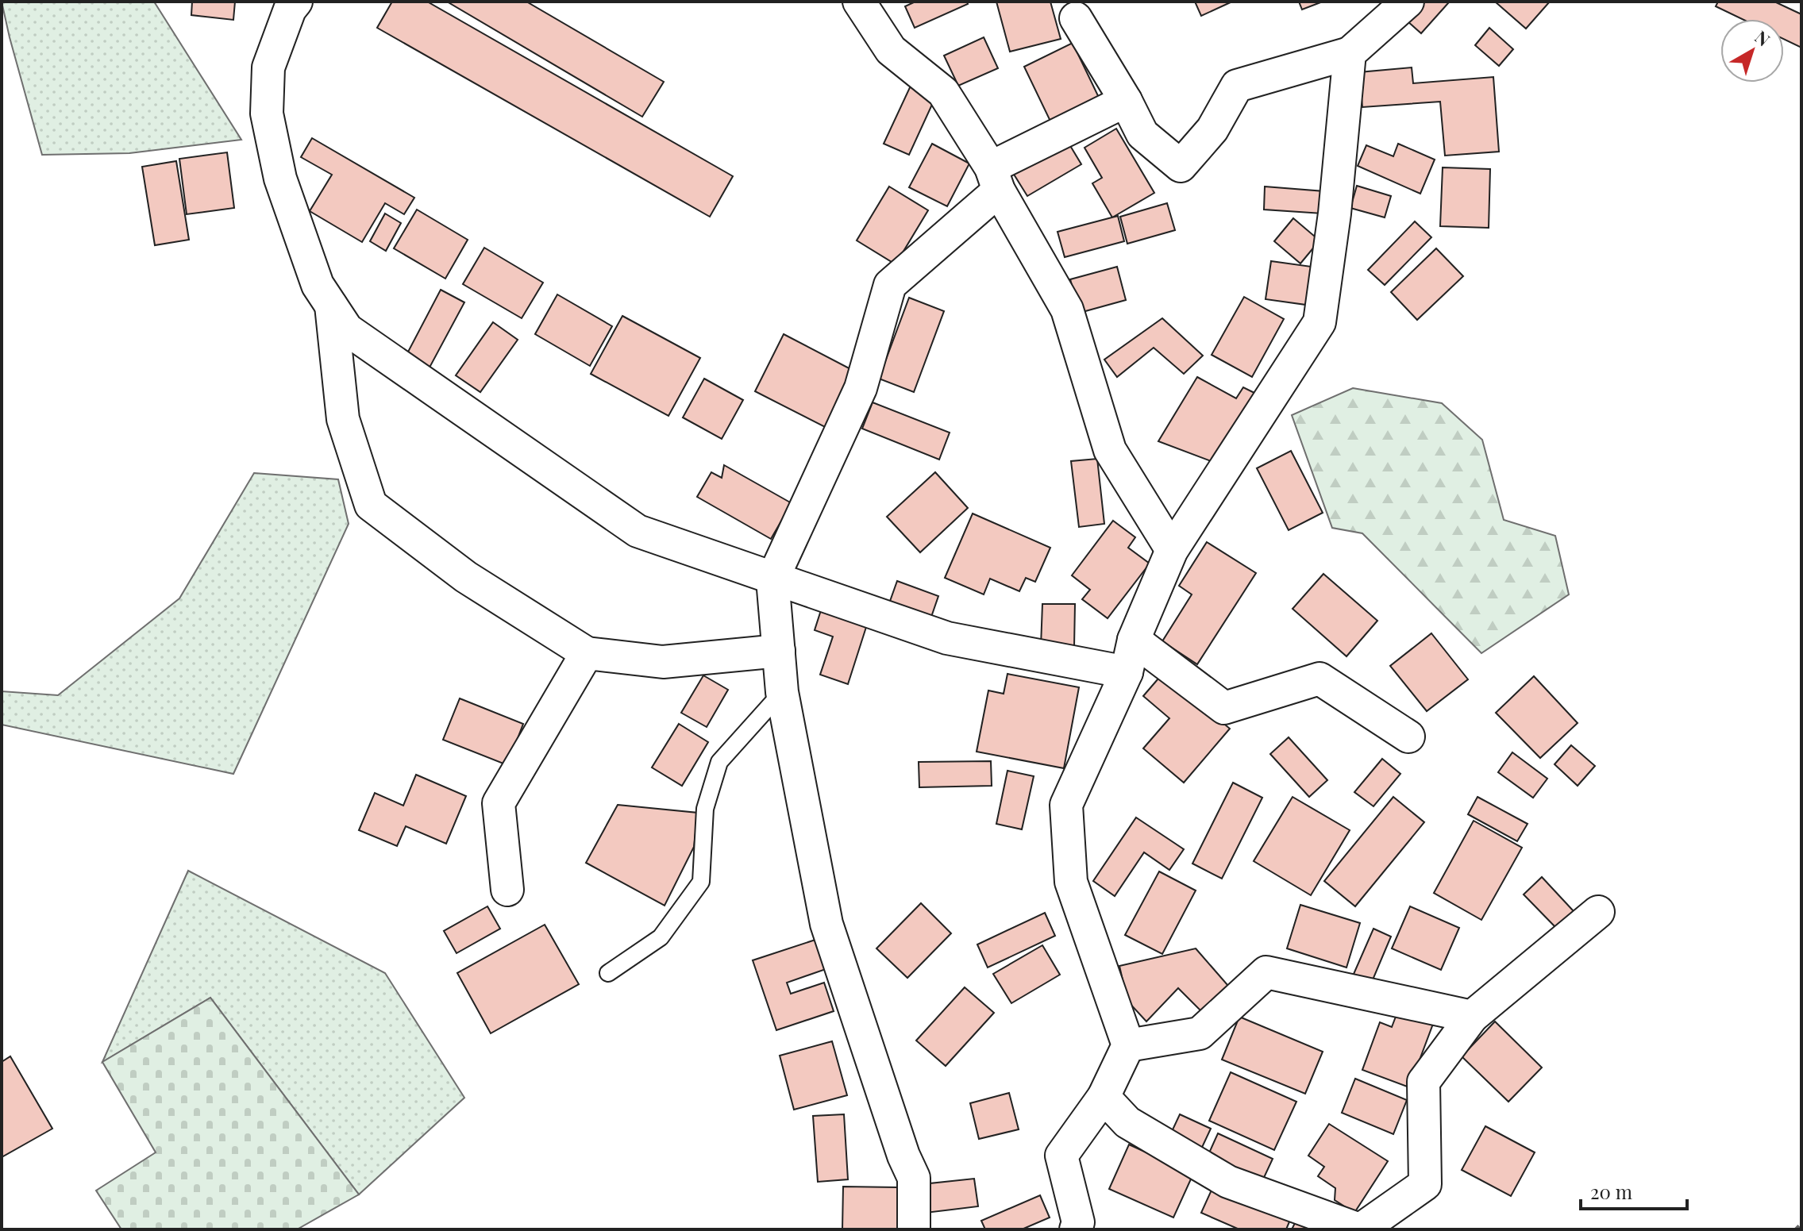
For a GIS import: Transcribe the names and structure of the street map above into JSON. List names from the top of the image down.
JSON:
{
  "scale_bar": "20 m",
  "north": "top right"
}
